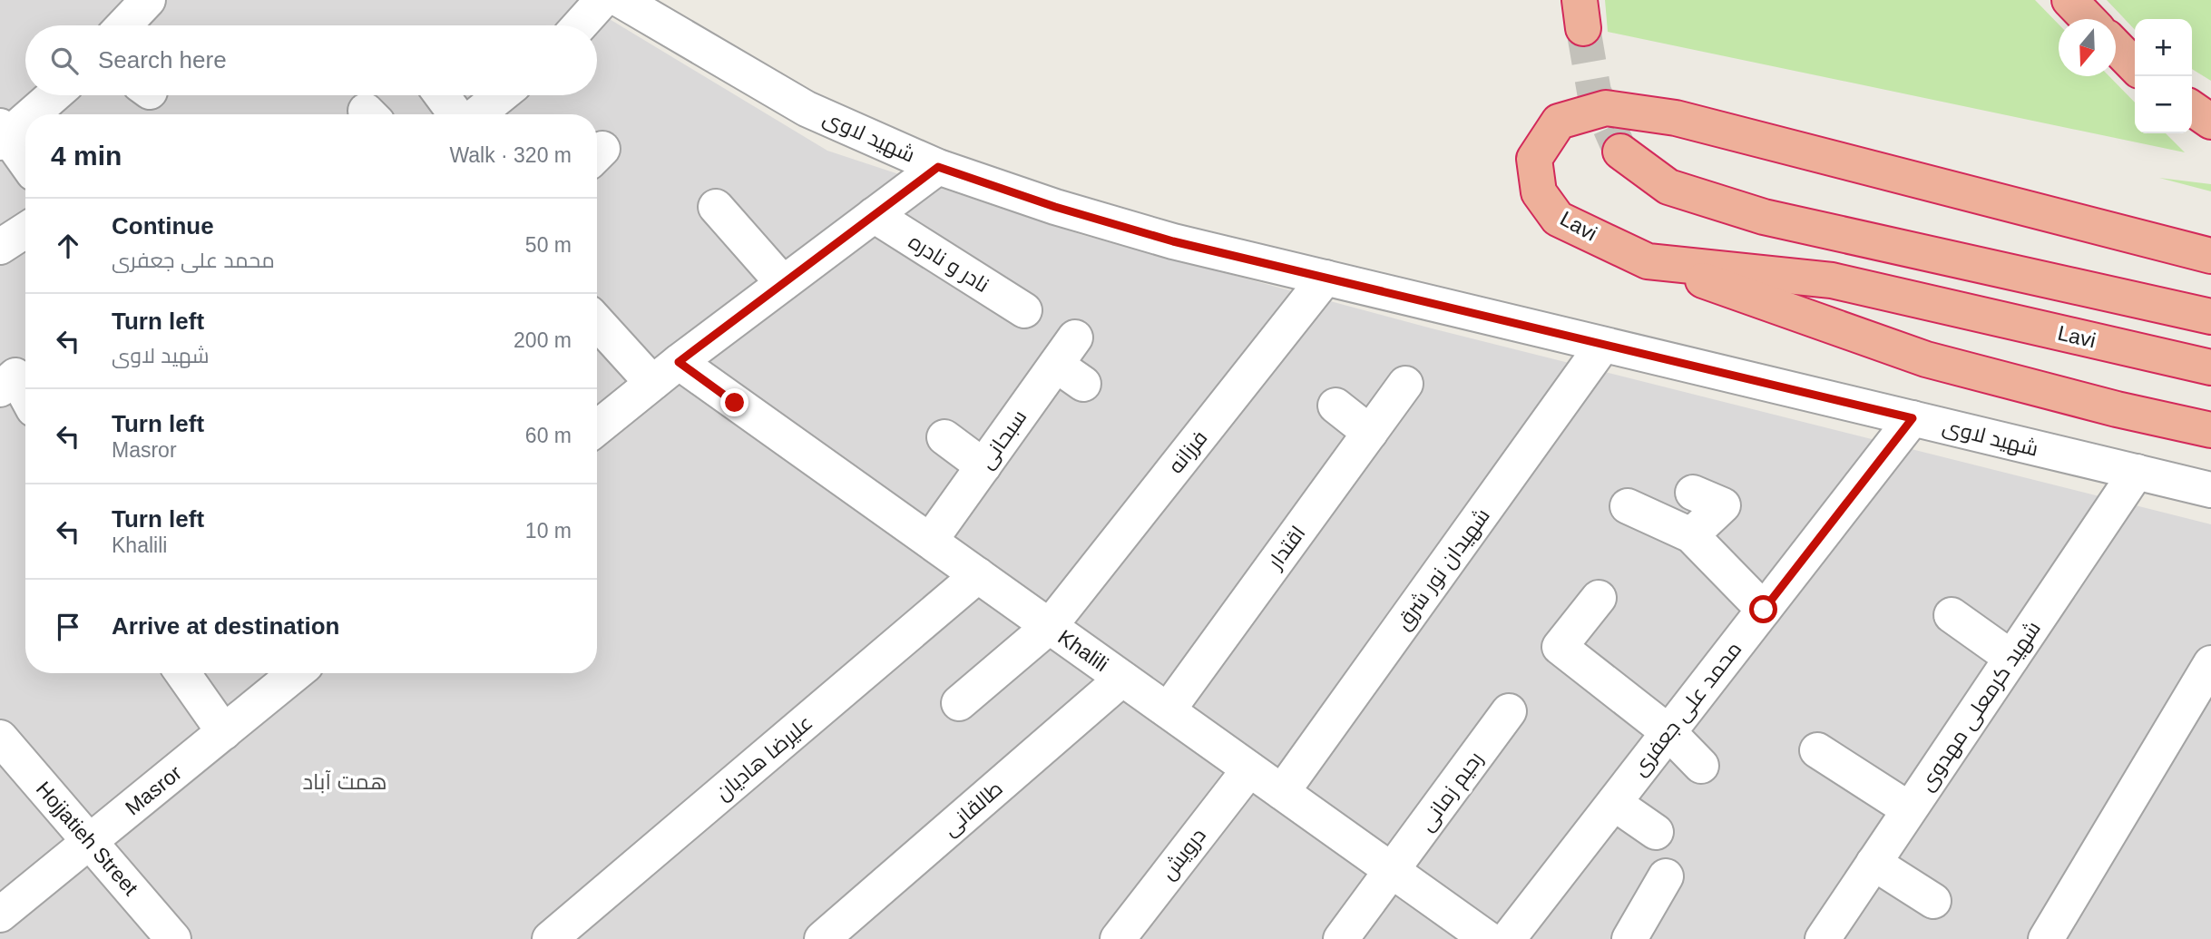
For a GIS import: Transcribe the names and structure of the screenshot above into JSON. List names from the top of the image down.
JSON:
{
  "streets": {
    "highway": ["Lavi"],
    "street": [
      "شهید لاوی",
      "نادر و نادره",
      "سبحانی",
      "فرزانه",
      "اقتدار",
      "شهیدان نور شرق",
      "Khalili",
      "شهید کرمعلی مهدوی",
      "محمد علی جعفری",
      "علیرضا هادیان",
      "Masror",
      "رحیم زمانی",
      "طالقانی",
      "Hojjatieh Street",
      "درویش"
    ]
  },
  "crossings": [
    ["شهید لاوی", "فرزانه"],
    ["شهید لاوی", "شهیدان نور شرق"],
    ["شهید لاوی", "شهید کرمعلی مهدوی"],
    ["شهید لاوی", "محمد علی جعفری"],
    ["سبحانی", "Khalili"],
    ["فرزانه", "Khalili"],
    ["اقتدار", "Khalili"],
    ["شهیدان نور شرق", "Khalili"],
    ["Khalili", "علیرضا هادیان"],
    ["Khalili", "رحیم زمانی"],
    ["Khalili", "طالقانی"],
    ["Khalili", "درویش"],
    ["Masror", "Hojjatieh Street"]
  ],
  "districts": ["همت آباد"],
  "north": "bottom",
  "page": {
    "map_buttons": ["+", "−"],
    "search": "Search here",
    "heading": ["4 min", "Walk · 320 m"],
    "list": [
      ["Continue", "محمد علی جعفری", "50 m"],
      ["Turn left", "شهید لاوی", "200 m"],
      ["Turn left", "Masror", "60 m"],
      ["Turn left", "Khalili", "10 m"],
      "Arrive at destination"
    ]
  }
}
